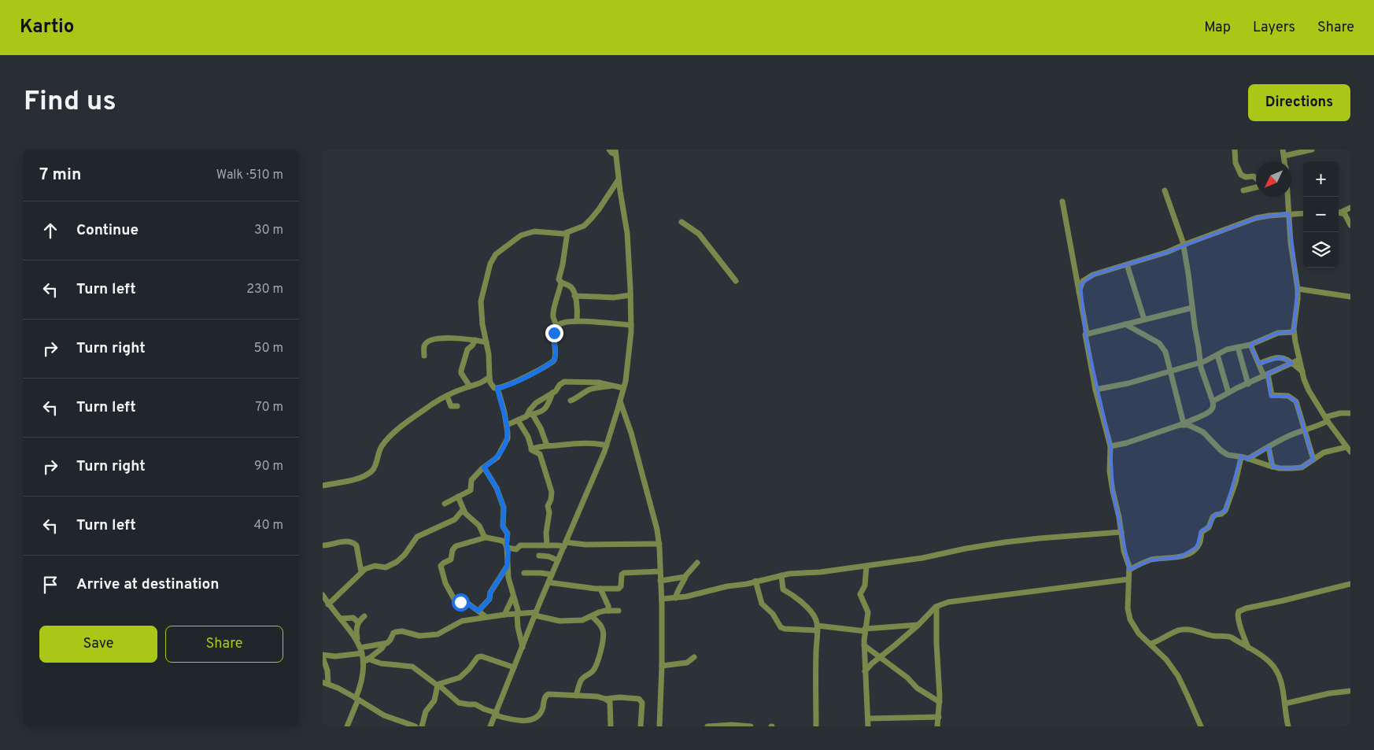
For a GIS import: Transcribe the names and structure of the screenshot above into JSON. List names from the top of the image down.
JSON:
{
  "north": "bottom left",
  "page": {
    "header": "Kartio",
    "nav": ["Map", "Layers", "Share"],
    "buttons": [
      "Directions",
      ["Save", "Share"]
    ],
    "title": "Find us",
    "heading": ["7 min", "Walk · 510 m"],
    "map_buttons": ["+", "−"],
    "list": [
      ["Continue", "30 m"],
      ["Turn left", "230 m"],
      ["Turn right", "50 m"],
      ["Turn left", "70 m"],
      ["Turn right", "90 m"],
      ["Turn left", "40 m"],
      "Arrive at destination"
    ]
  }
}
